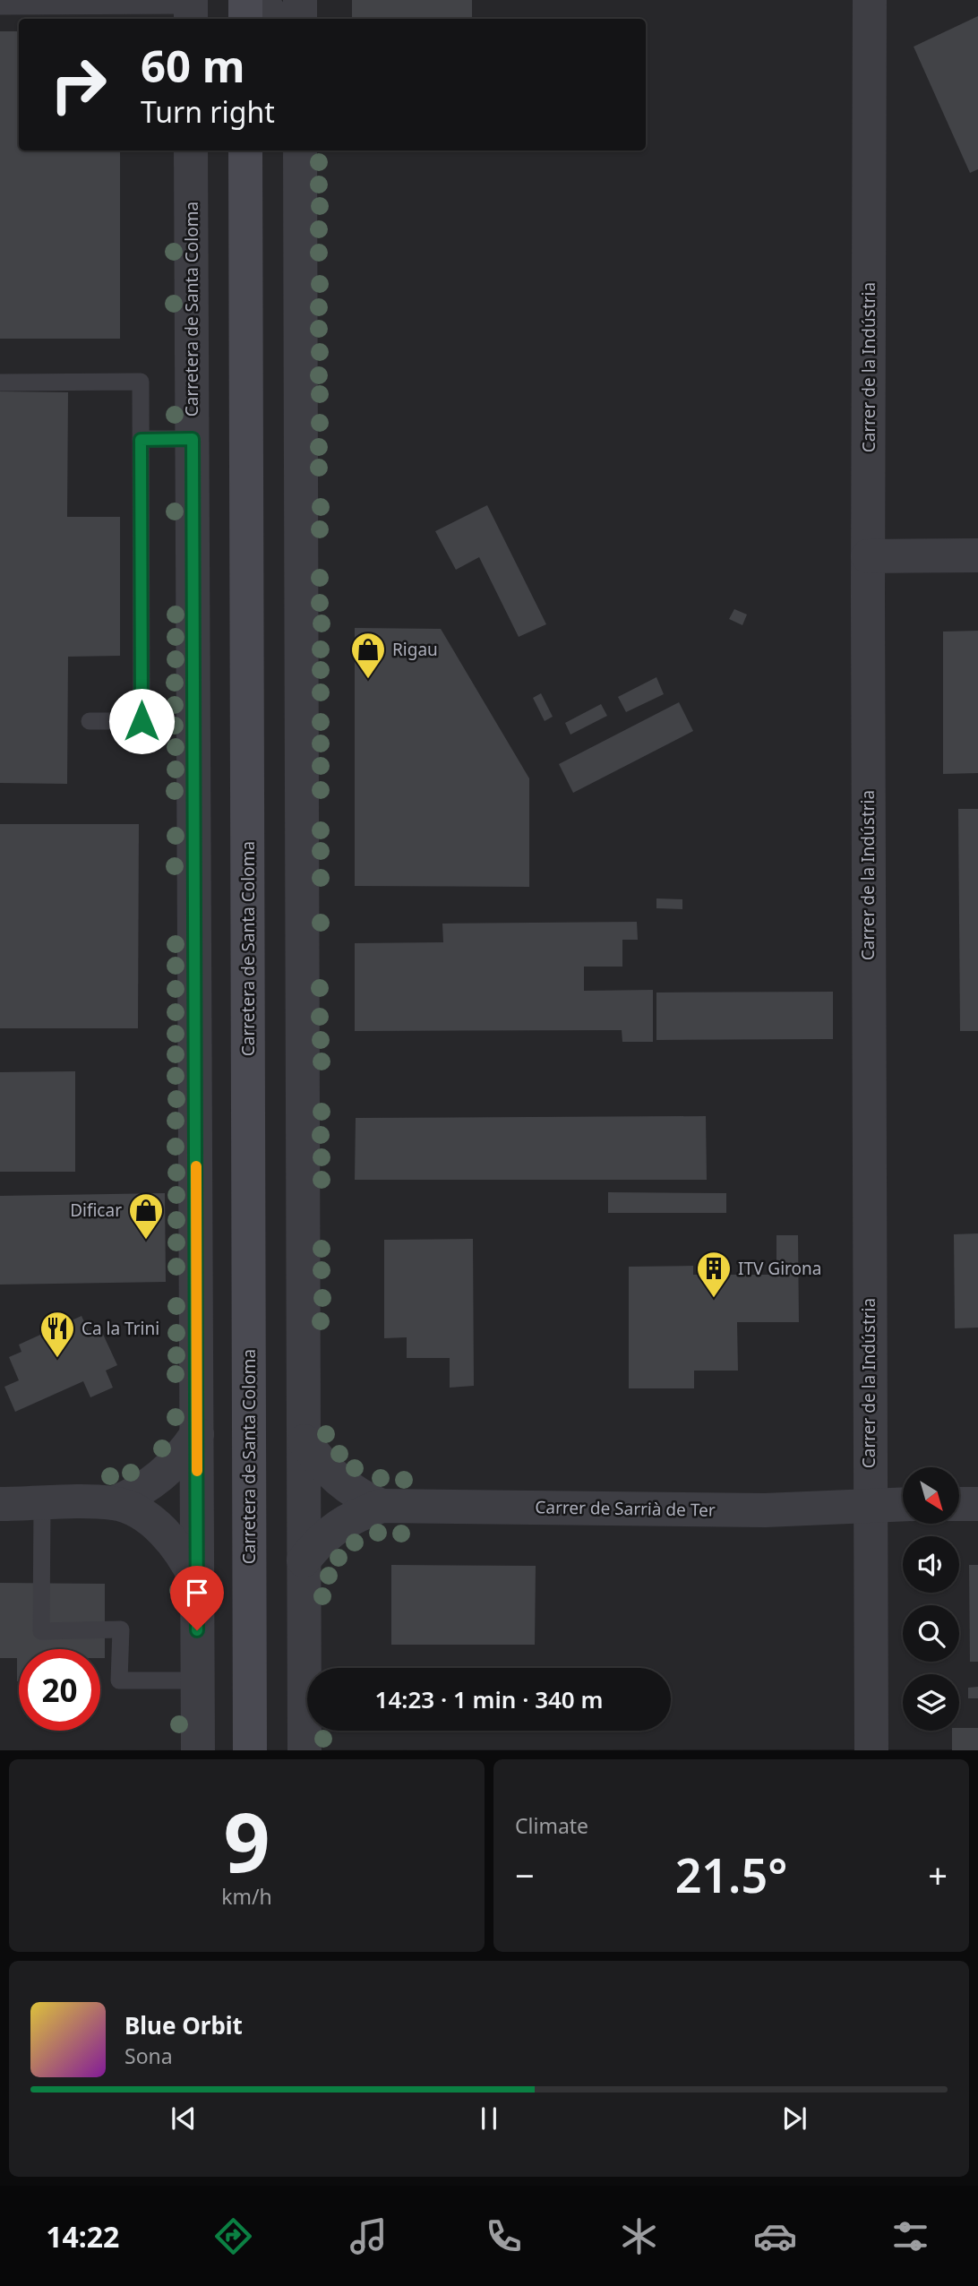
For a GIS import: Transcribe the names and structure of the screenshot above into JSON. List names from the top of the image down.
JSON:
{
  "streets": {
    "street": ["Carretera de Santa Coloma", "Carrer de la Indústria", "Carrer de Sarrià de Ter"]
  },
  "crossings": [
    ["Carrer de la Indústria", "Carrer de Sarrià de Ter"]
  ],
  "places": {
    "shop": ["Rigau", "Dificar"],
    "building": ["ITV Girona"],
    "restaurant": ["Ca la Trini"]
  },
  "north": "bottom right",
  "page": {
    "turn": ["60 m", "Turn right"],
    "limit": "20",
    "trip": "14:23 · 1 min · 340 m",
    "tile": [
      ["9", "km/h"],
      "Climate"
    ],
    "heat": ["−", "21.5°", "+"],
    "song": ["Blue Orbit", "Sona"],
    "tabs": "14:22"
  }
}
